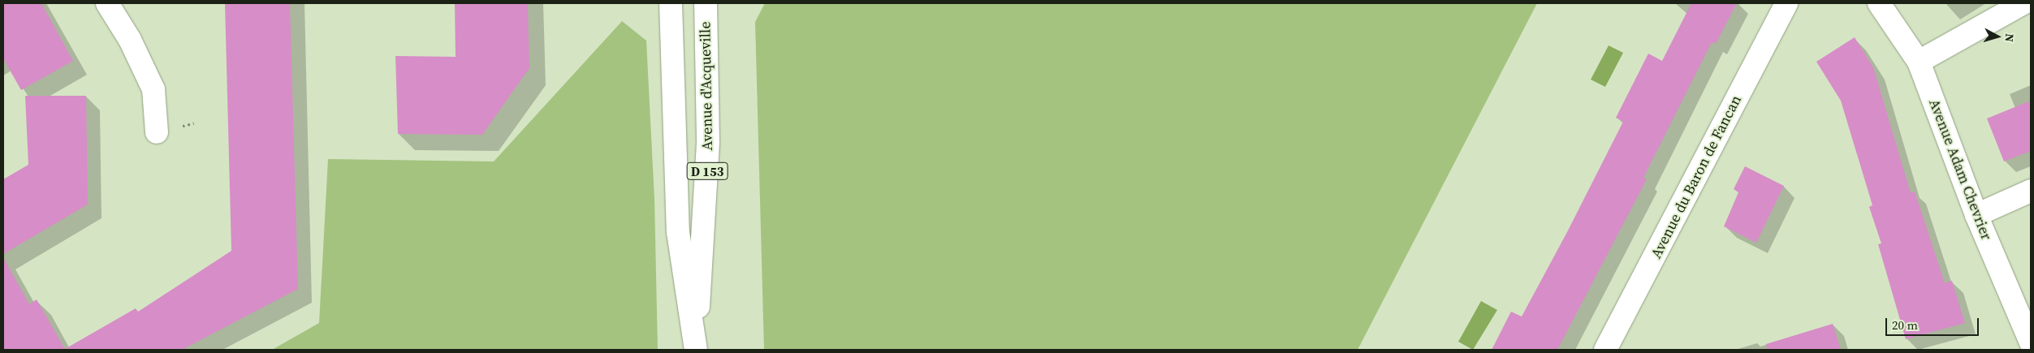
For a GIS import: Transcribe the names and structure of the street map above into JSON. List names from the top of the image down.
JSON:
{
  "streets": {
    "street": [
      "Avenue d'Acqueville",
      "Avenue Adam Chevrier",
      "D 153",
      "Avenue du Baron de Fancan"
    ]
  },
  "crossings": [
    ["Avenue d'Acqueville", "D 153"]
  ],
  "scale_bar": "20 m",
  "north": "right"
}
